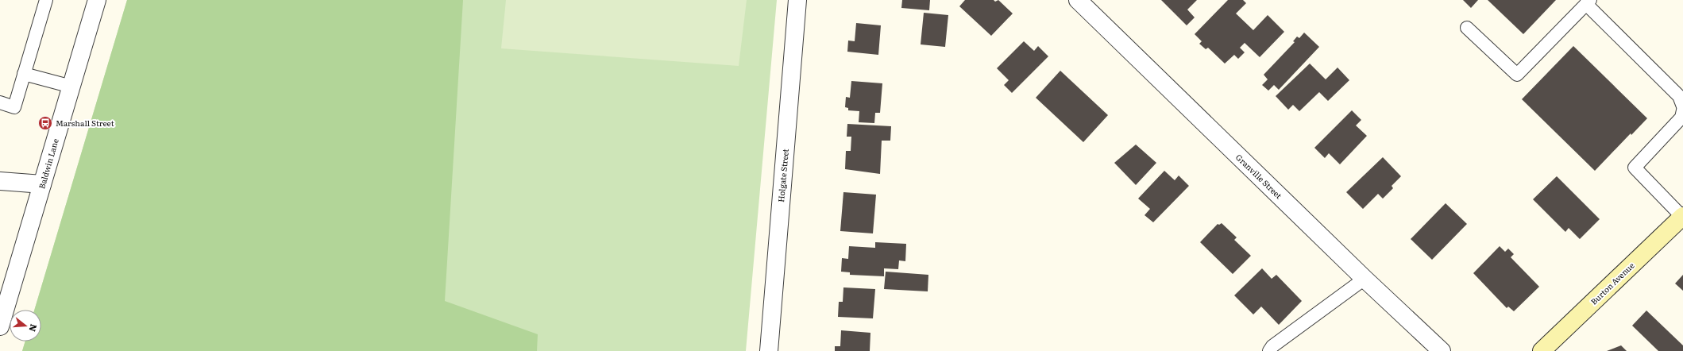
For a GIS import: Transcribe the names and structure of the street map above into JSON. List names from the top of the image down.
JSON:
{
  "streets": {
    "main road": ["Burton Avenue"],
    "street": ["Baldwin Lane", "Holgate Street", "Granville Street"]
  },
  "places": {
    "bus stop": ["Marshall Street"]
  },
  "north": "right"
}
